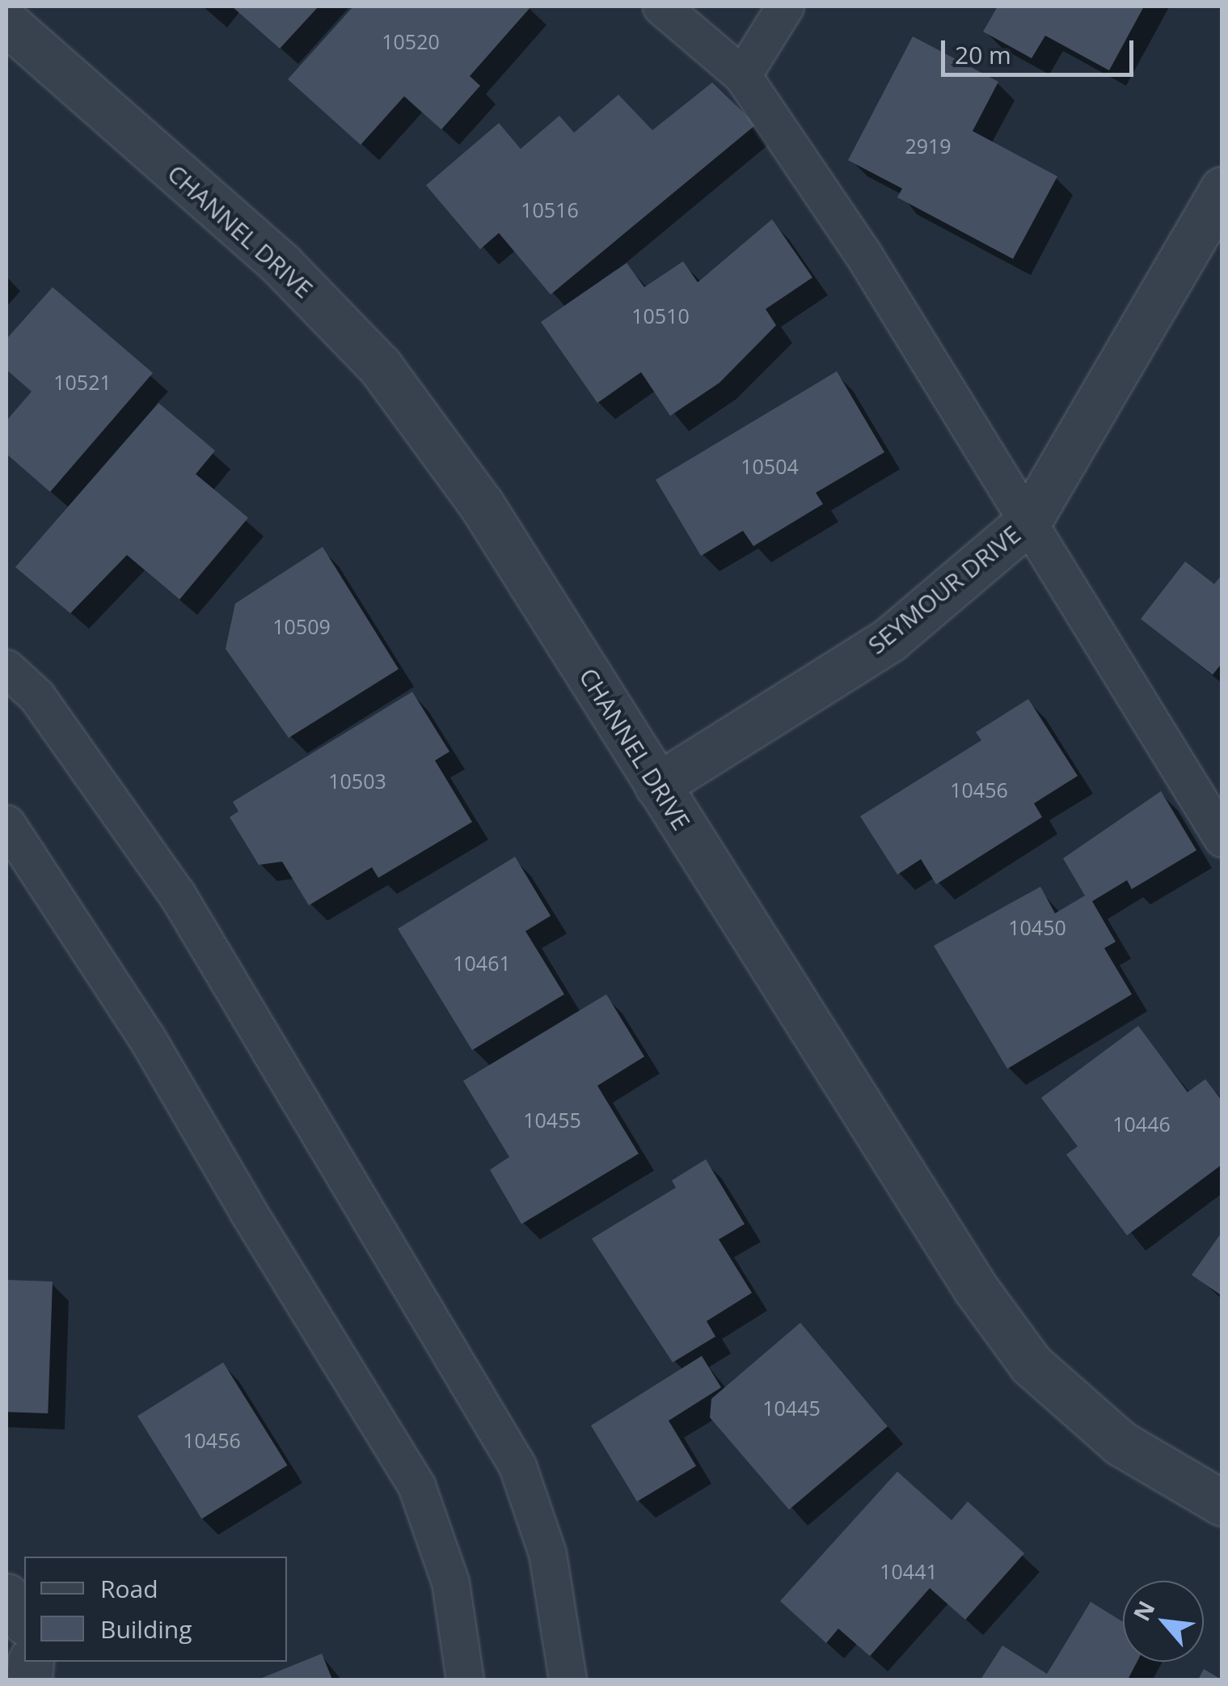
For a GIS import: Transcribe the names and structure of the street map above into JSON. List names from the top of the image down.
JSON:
{
  "streets": {
    "street": ["CHANNEL DRIVE", "SEYMOUR DRIVE"]
  },
  "crossings": [
    ["CHANNEL DRIVE", "SEYMOUR DRIVE"]
  ],
  "house_numbers": [
    "10520",
    "2919",
    "10516",
    "10510",
    "10521",
    "10504",
    "10509",
    "10503",
    "10456",
    "10450",
    "10461",
    "10455",
    "10446",
    "10445",
    "10456",
    "10441"
  ],
  "legend": ["Road", "Building"],
  "scale_bar": "20 m",
  "north": "top left"
}
